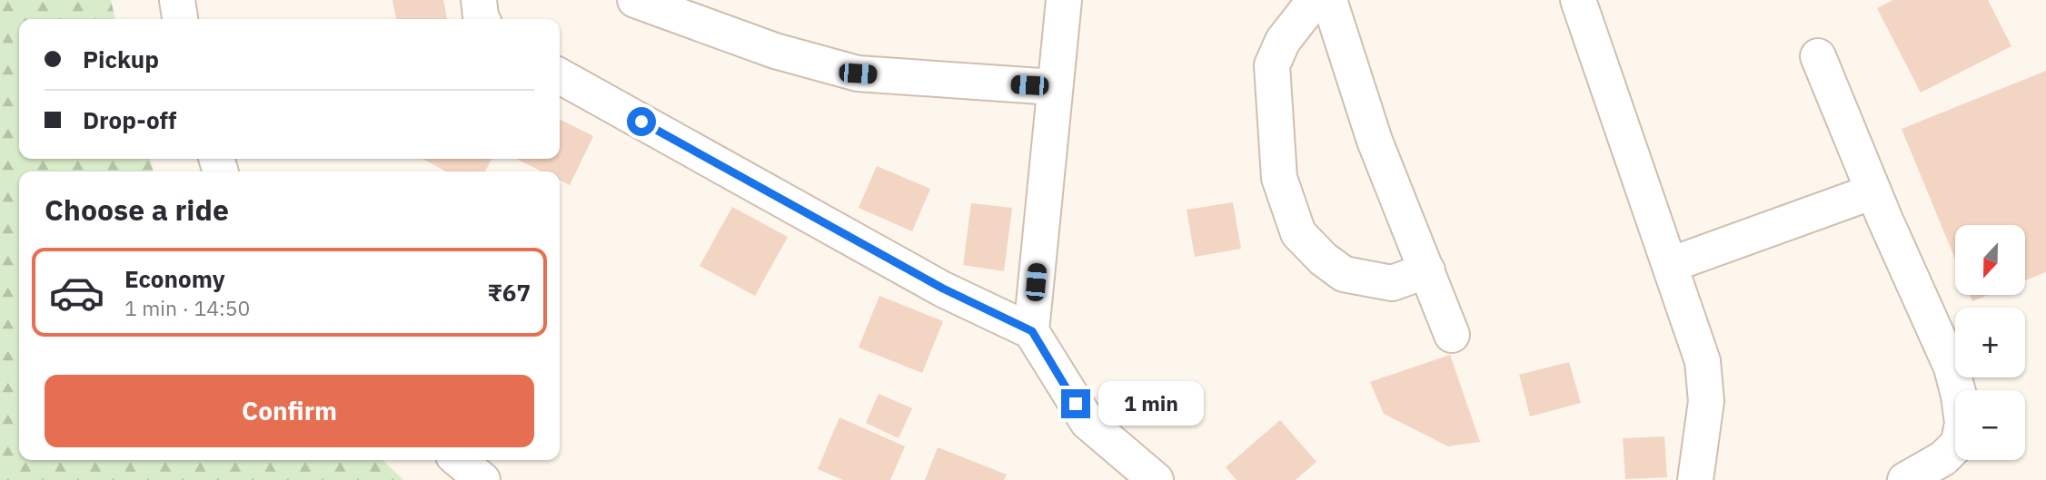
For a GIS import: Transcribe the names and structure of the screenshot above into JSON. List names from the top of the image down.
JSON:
{
  "north": "bottom",
  "page": {
    "banner": ["Pickup", "Drop-off"],
    "heading": "Choose a ride",
    "map_buttons": ["+", "−"],
    "list": [
      {
        "name": "Economy",
        "note": "1 min · 14:50",
        "value": "₹67"
      }
    ],
    "buttons": "Confirm",
    "bubble": "1 min"
  }
}
